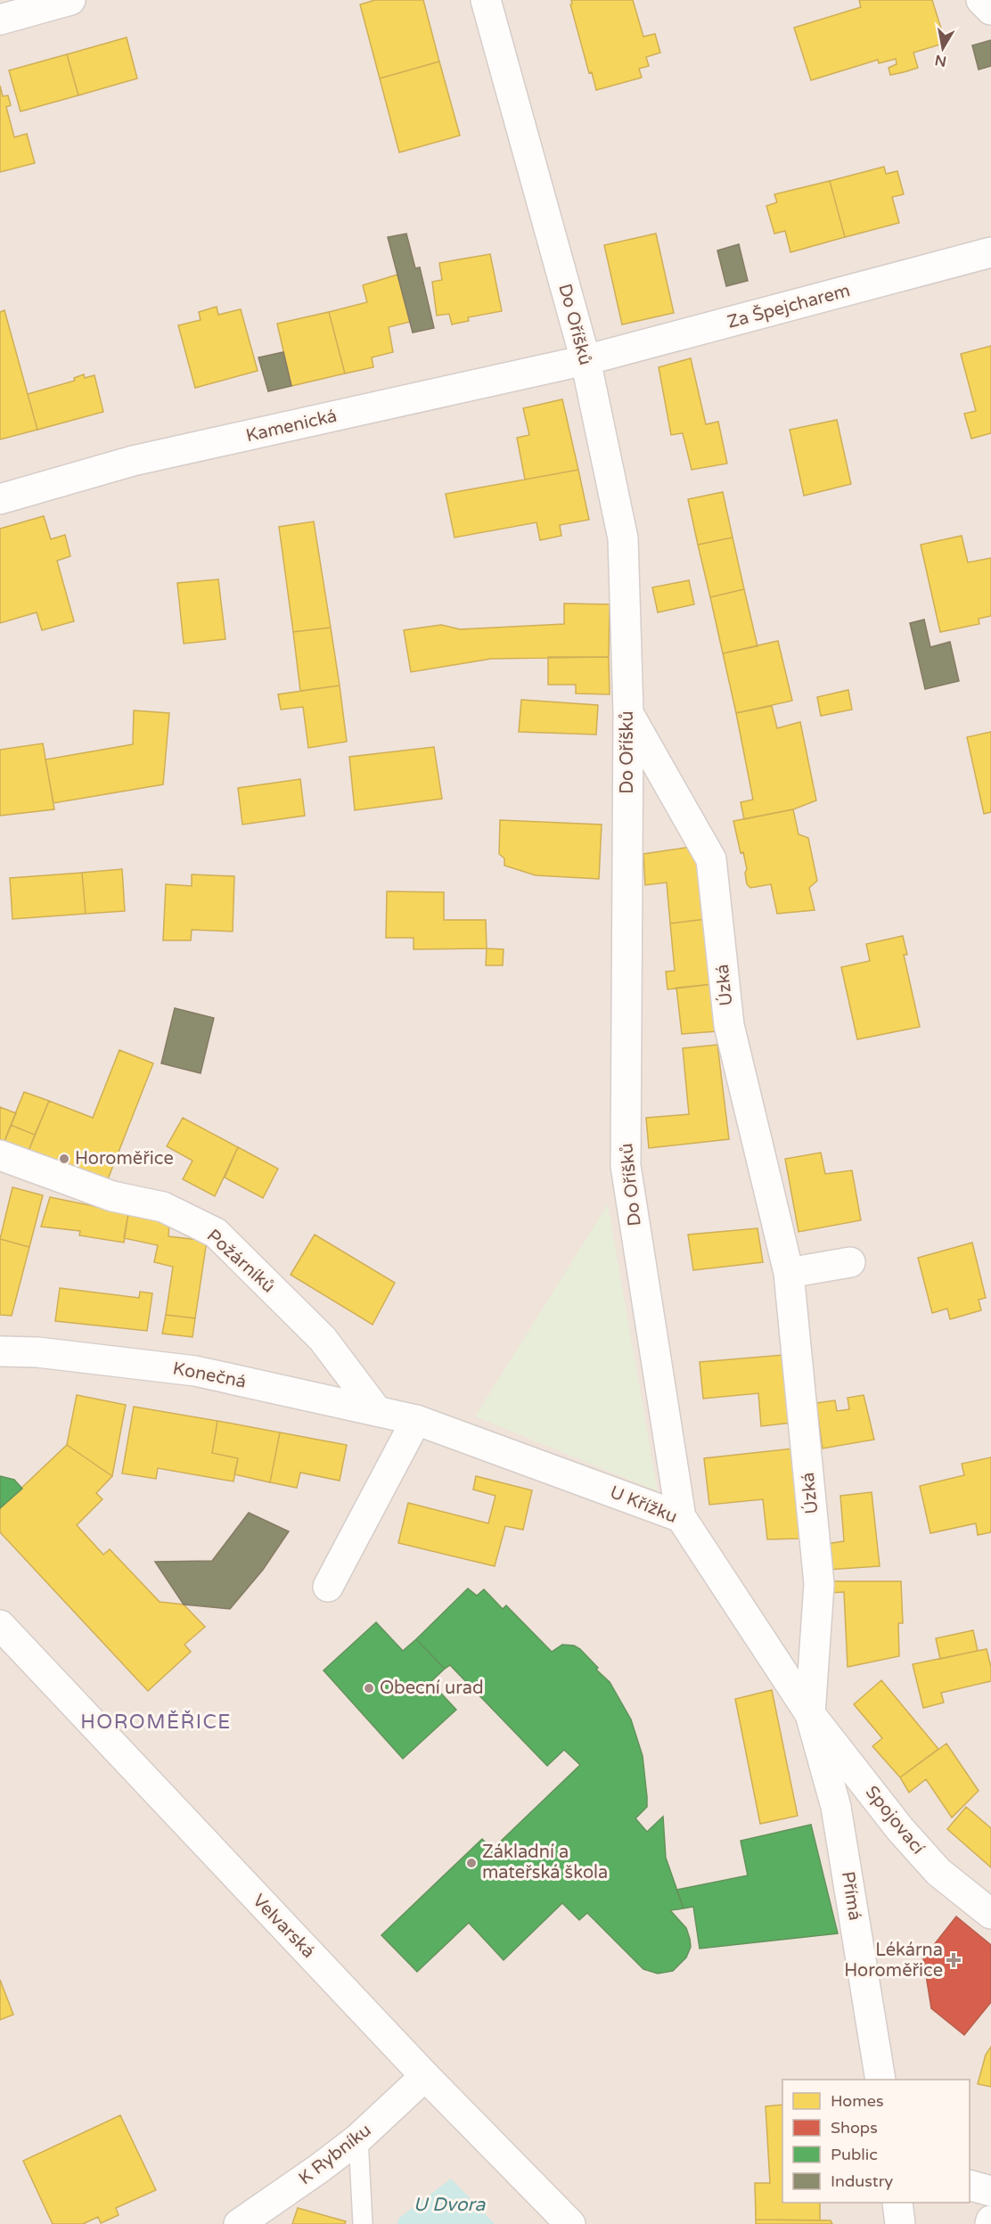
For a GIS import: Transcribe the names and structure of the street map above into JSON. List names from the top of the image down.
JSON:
{
  "streets": {
    "street": [
      "Za Špejcharem",
      "Do Oříšků",
      "Kamenická",
      "Úzká",
      "Požárníků",
      "Konečná",
      "U Křížku",
      "Spojovací",
      "Přímá",
      "Velvarská",
      "K Rybníku"
    ]
  },
  "crossings": [
    ["Za Špejcharem", "Do Oříšků"],
    ["Za Špejcharem", "Kamenická"],
    ["Do Oříšků", "Kamenická"],
    ["Do Oříšků", "Úzká"],
    ["Do Oříšků", "U Křížku"],
    ["Úzká", "U Křížku"],
    ["Úzká", "Spojovací"],
    ["Úzká", "Přímá"],
    ["Požárníků", "Konečná"],
    ["Konečná", "U Křížku"],
    ["U Křížku", "Spojovací"],
    ["U Křížku", "Přímá"],
    ["Spojovací", "Přímá"],
    ["Velvarská", "K Rybníku"]
  ],
  "districts": ["HOROMĚŘICE"],
  "water": ["U Dvora"],
  "places": {
    "other": ["Horoměřice", "Obecní urad", "Základní a mateřská škola"],
    "health": ["Lékárna Horoměřice"]
  },
  "legend": [
    "Homes",
    "Shops",
    "Public",
    "Industry"
  ],
  "north": "bottom"
}
